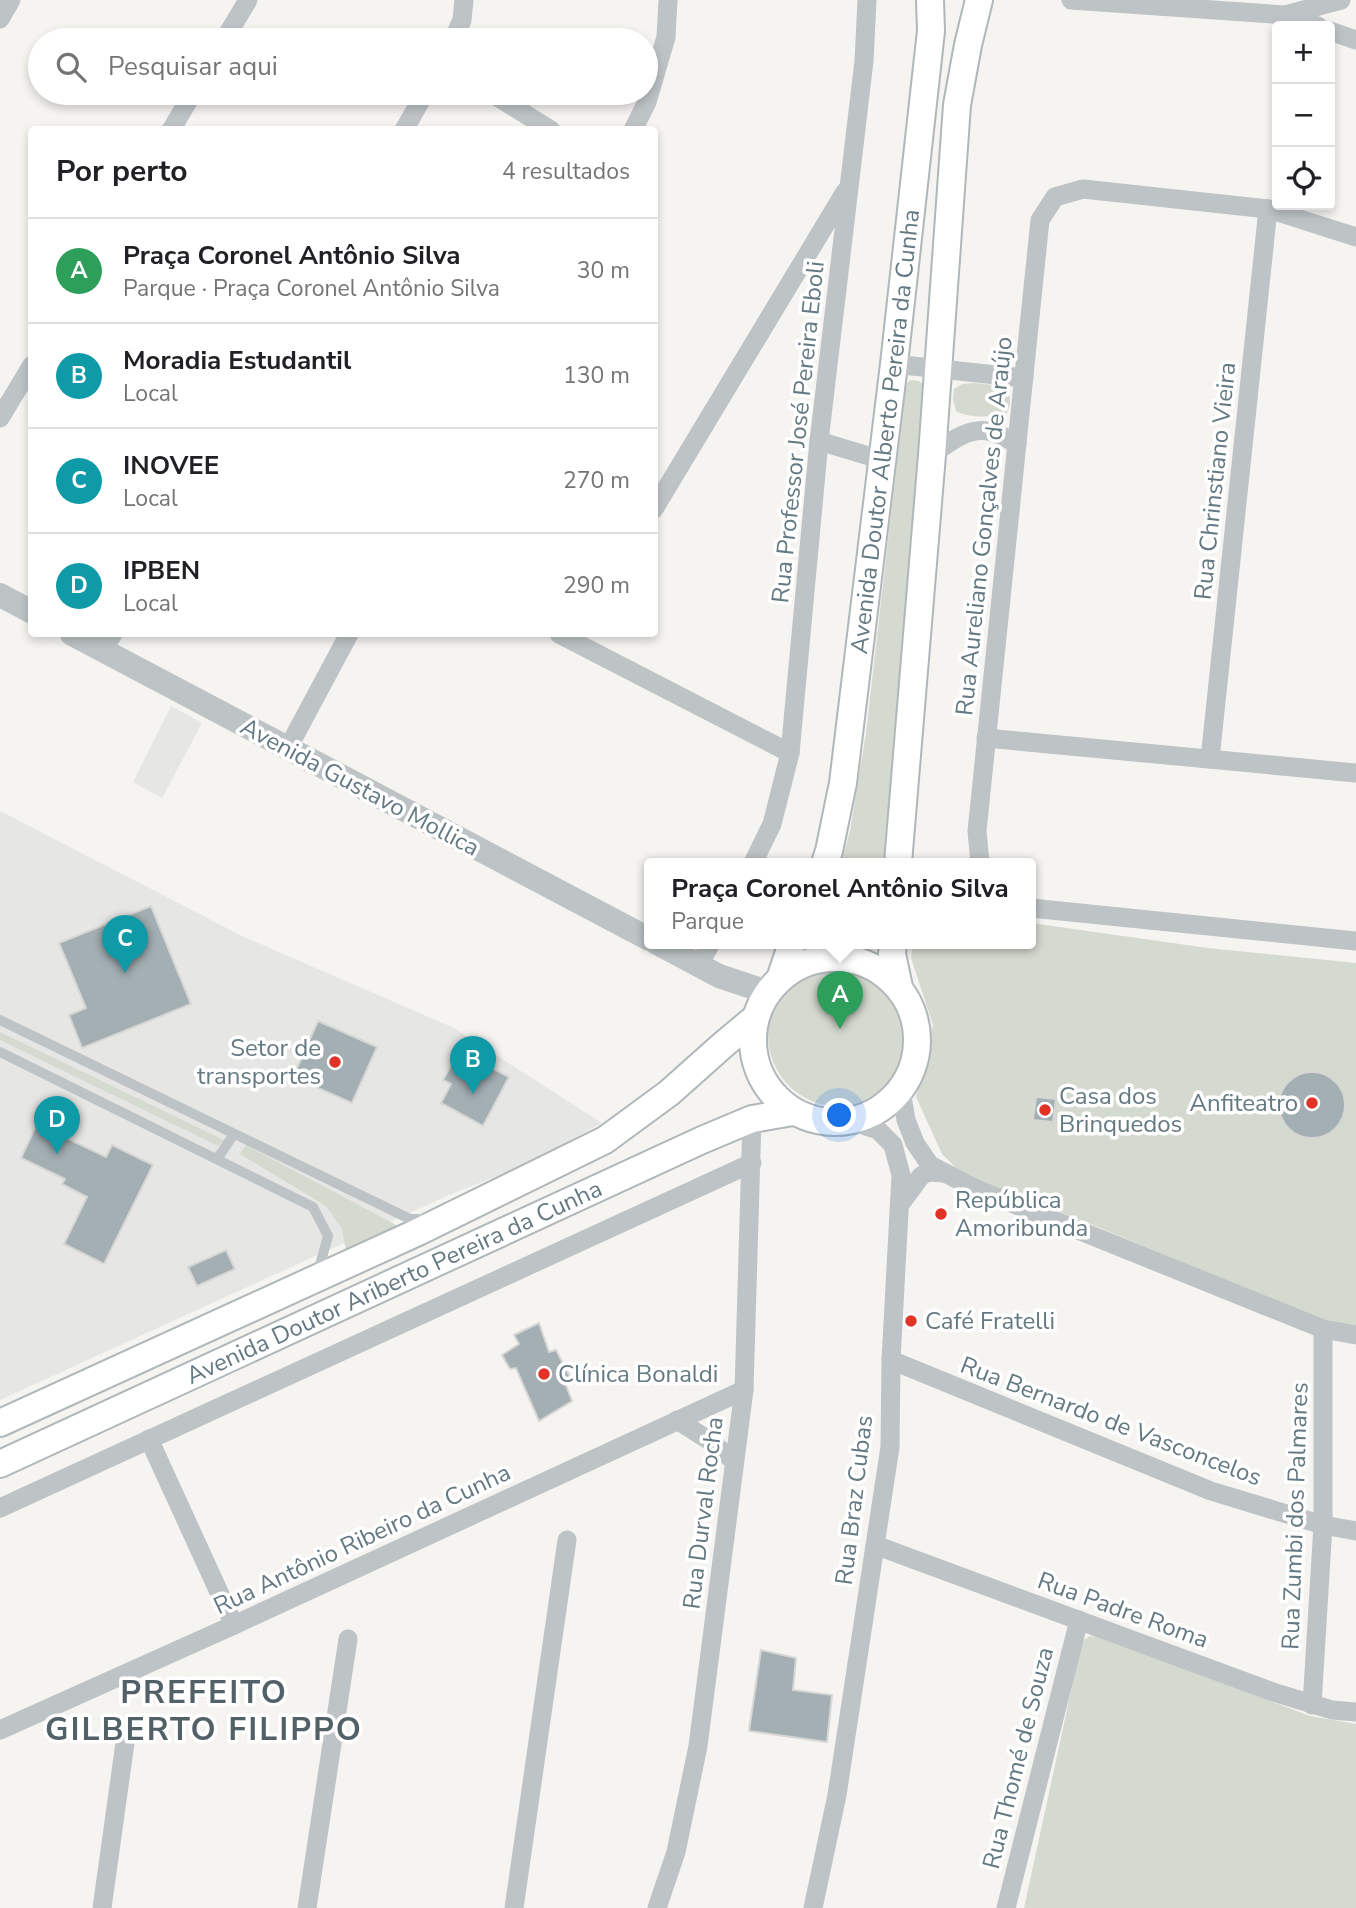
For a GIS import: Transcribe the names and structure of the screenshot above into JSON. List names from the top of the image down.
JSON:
{
  "streets": {
    "main road": ["Avenida Doutor Alberto Pereira da Cunha", "Avenida Doutor Ariberto Pereira da Cunha"],
    "street": [
      "Rua Professor José Pereira Eboli",
      "Rua Chrinstiano Vieira",
      "Rua Aureliano Gonçalves de Araújo",
      "Avenida Gustavo Mollica",
      "Rua Bernardo de Vasconcelos",
      "Rua Braz Cubas",
      "Rua Durval Rocha",
      "Rua Zumbi dos Palmares",
      "Rua Antônio Ribeiro da Cunha",
      "Rua Padre Roma",
      "Rua Thomé de Souza"
    ]
  },
  "crossings": [
    ["Rua Chrinstiano Vieira", "Rua Aureliano Gonçalves de Araújo"],
    ["Avenida Doutor Ariberto Pereira da Cunha", "Rua Braz Cubas"],
    ["Avenida Doutor Ariberto Pereira da Cunha", "Rua Durval Rocha"],
    ["Rua Bernardo de Vasconcelos", "Rua Braz Cubas"],
    ["Rua Bernardo de Vasconcelos", "Rua Zumbi dos Palmares"],
    ["Rua Braz Cubas", "Rua Padre Roma"],
    ["Rua Durval Rocha", "Rua Antônio Ribeiro da Cunha"],
    ["Rua Zumbi dos Palmares", "Rua Padre Roma"],
    ["Rua Padre Roma", "Rua Thomé de Souza"]
  ],
  "districts": ["PREFEITO GILBERTO FILIPPO"],
  "places": [
    "Setor de transportes",
    "Anfiteatro",
    "Casa dos Brinquedos",
    "República Amoribunda",
    "Café Fratelli",
    "Clínica Bonaldi"
  ],
  "page": {
    "map_buttons": ["+", "−"],
    "search": "Pesquisar aqui",
    "heading": ["Por perto", "4 resultados"],
    "list": [
      {
        "mark": "A",
        "name": "Praça Coronel Antônio Silva",
        "note": "Parque · Praça Coronel Antônio Silva",
        "value": "30 m"
      },
      {
        "mark": "B",
        "name": "Moradia Estudantil",
        "note": "Local",
        "value": "130 m"
      },
      {
        "mark": "C",
        "name": "INOVEE",
        "note": "Local",
        "value": "270 m"
      },
      {
        "mark": "D",
        "name": "IPBEN",
        "note": "Local",
        "value": "290 m"
      }
    ],
    "popup": ["Praça Coronel Antônio Silva", "Parque"],
    "pins": [
      "C",
      "A",
      "B",
      "D"
    ]
  }
}
